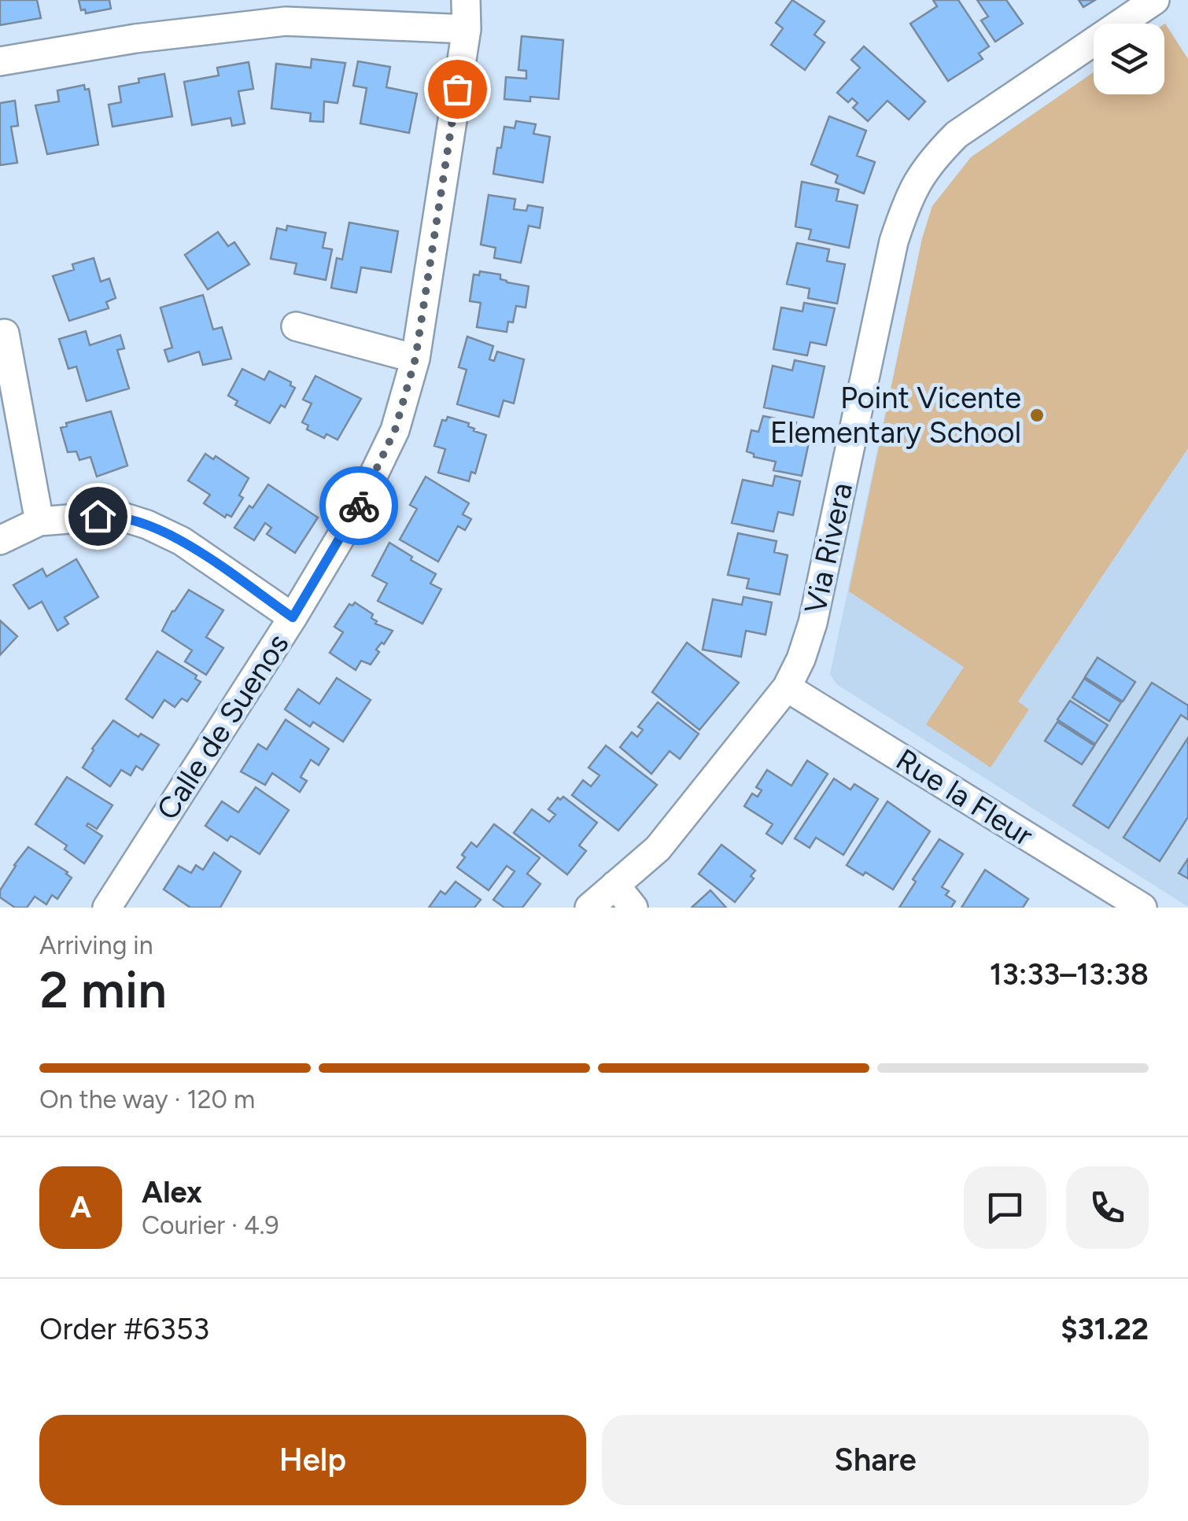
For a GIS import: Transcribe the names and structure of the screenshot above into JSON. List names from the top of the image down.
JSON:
{
  "streets": {
    "street": ["Via Rivera", "Calle de Suenos", "Rue la Fleur"]
  },
  "crossings": [
    ["Via Rivera", "Rue la Fleur"]
  ],
  "places": ["Point Vicente Elementary School"],
  "page": {
    "heading": ["2 min", "Arriving in", "13:33–13:38"],
    "panel": [
      "Alex",
      "Courier · 4.9",
      "Order #6353",
      "$31.22"
    ],
    "bar": "On the way · 120 m",
    "round": "A",
    "buttons": ["Help", "Share"]
  }
}
